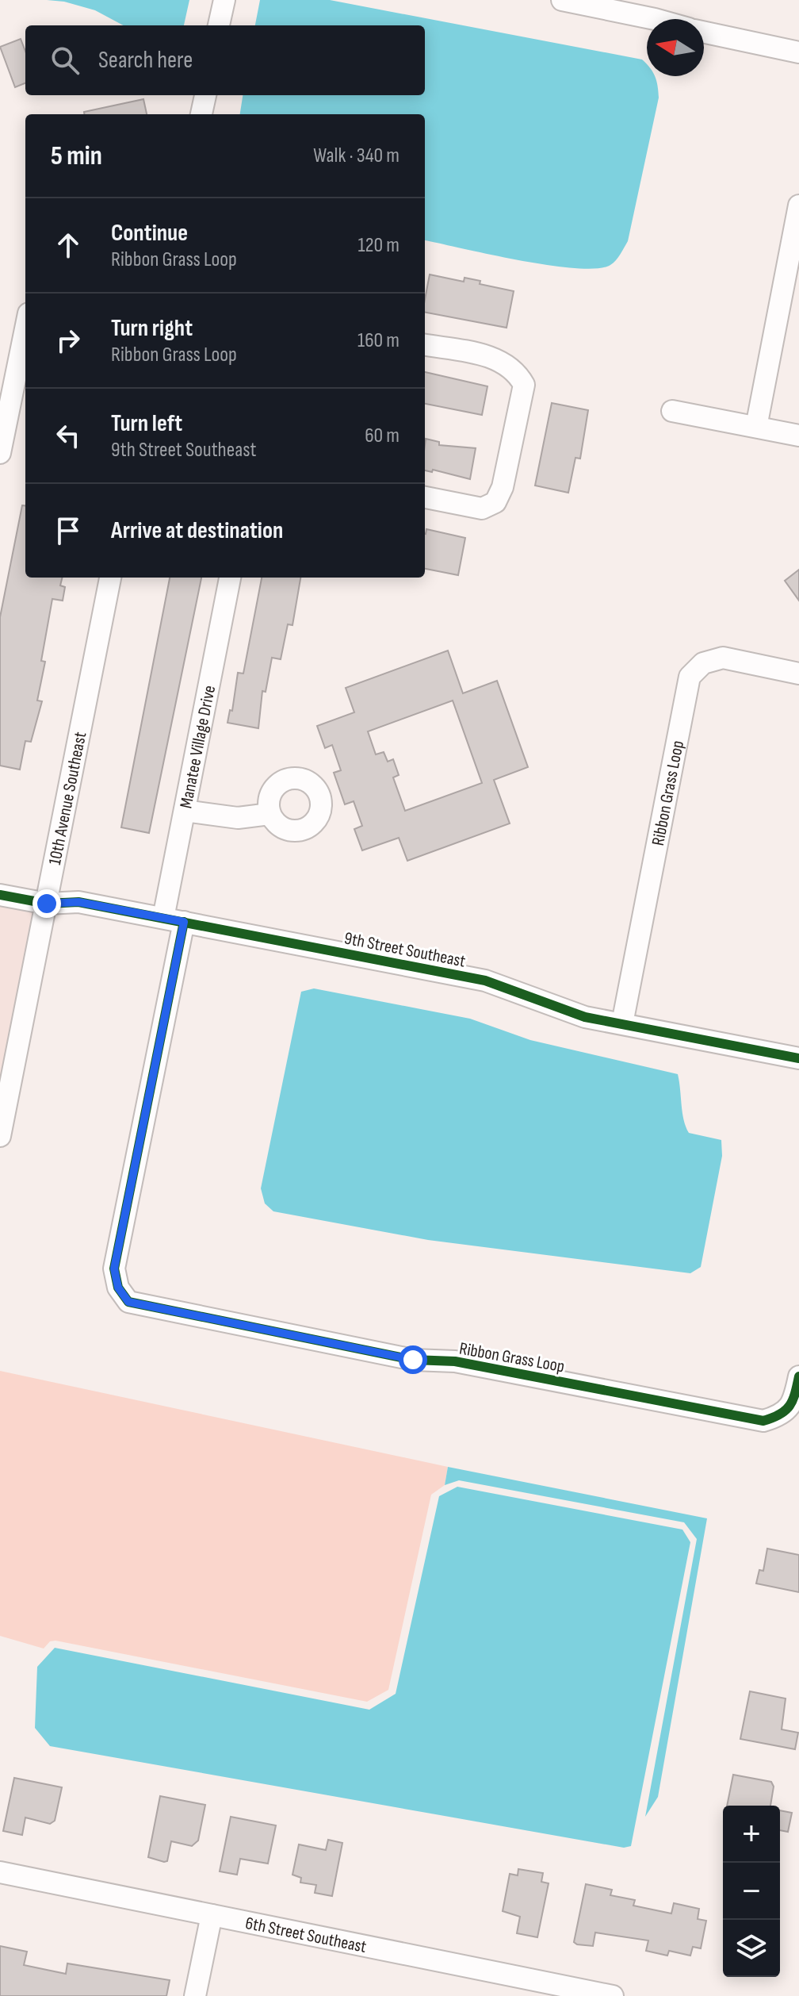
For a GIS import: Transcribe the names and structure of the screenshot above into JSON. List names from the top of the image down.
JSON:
{
  "streets": {
    "street": [
      "Manatee Village Drive",
      "Ribbon Grass Loop",
      "10th Avenue Southeast",
      "9th Street Southeast",
      "6th Street Southeast"
    ]
  },
  "crossings": [
    ["Manatee Village Drive", "Ribbon Grass Loop"],
    ["Manatee Village Drive", "9th Street Southeast"],
    ["Ribbon Grass Loop", "9th Street Southeast"],
    ["10th Avenue Southeast", "9th Street Southeast"]
  ],
  "north": "left",
  "page": {
    "search": "Search here",
    "heading": ["5 min", "Walk · 340 m"],
    "list": [
      ["Continue", "Ribbon Grass Loop", "120 m"],
      ["Turn right", "Ribbon Grass Loop", "160 m"],
      ["Turn left", "9th Street Southeast", "60 m"],
      "Arrive at destination"
    ],
    "map_buttons": ["+", "−"]
  }
}
